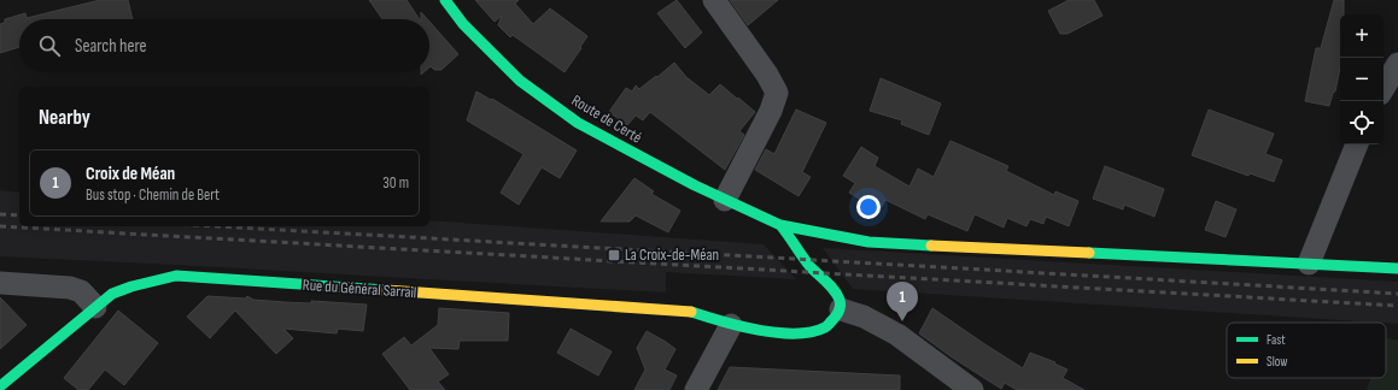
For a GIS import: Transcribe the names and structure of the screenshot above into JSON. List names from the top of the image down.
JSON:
{
  "streets": {
    "street": ["Route de Certé", "Rue du Général Sarrail"]
  },
  "places": {
    "transit": ["La Croix-de-Méan"]
  },
  "legend": ["Fast", "Slow"],
  "page": {
    "map_buttons": ["+", "−"],
    "search": "Search here",
    "heading": "Nearby",
    "list": [
      {
        "mark": "1",
        "name": "Croix de Méan",
        "note": "Bus stop · Chemin de Bert",
        "value": "30 m"
      }
    ],
    "pins": "1"
  }
}
